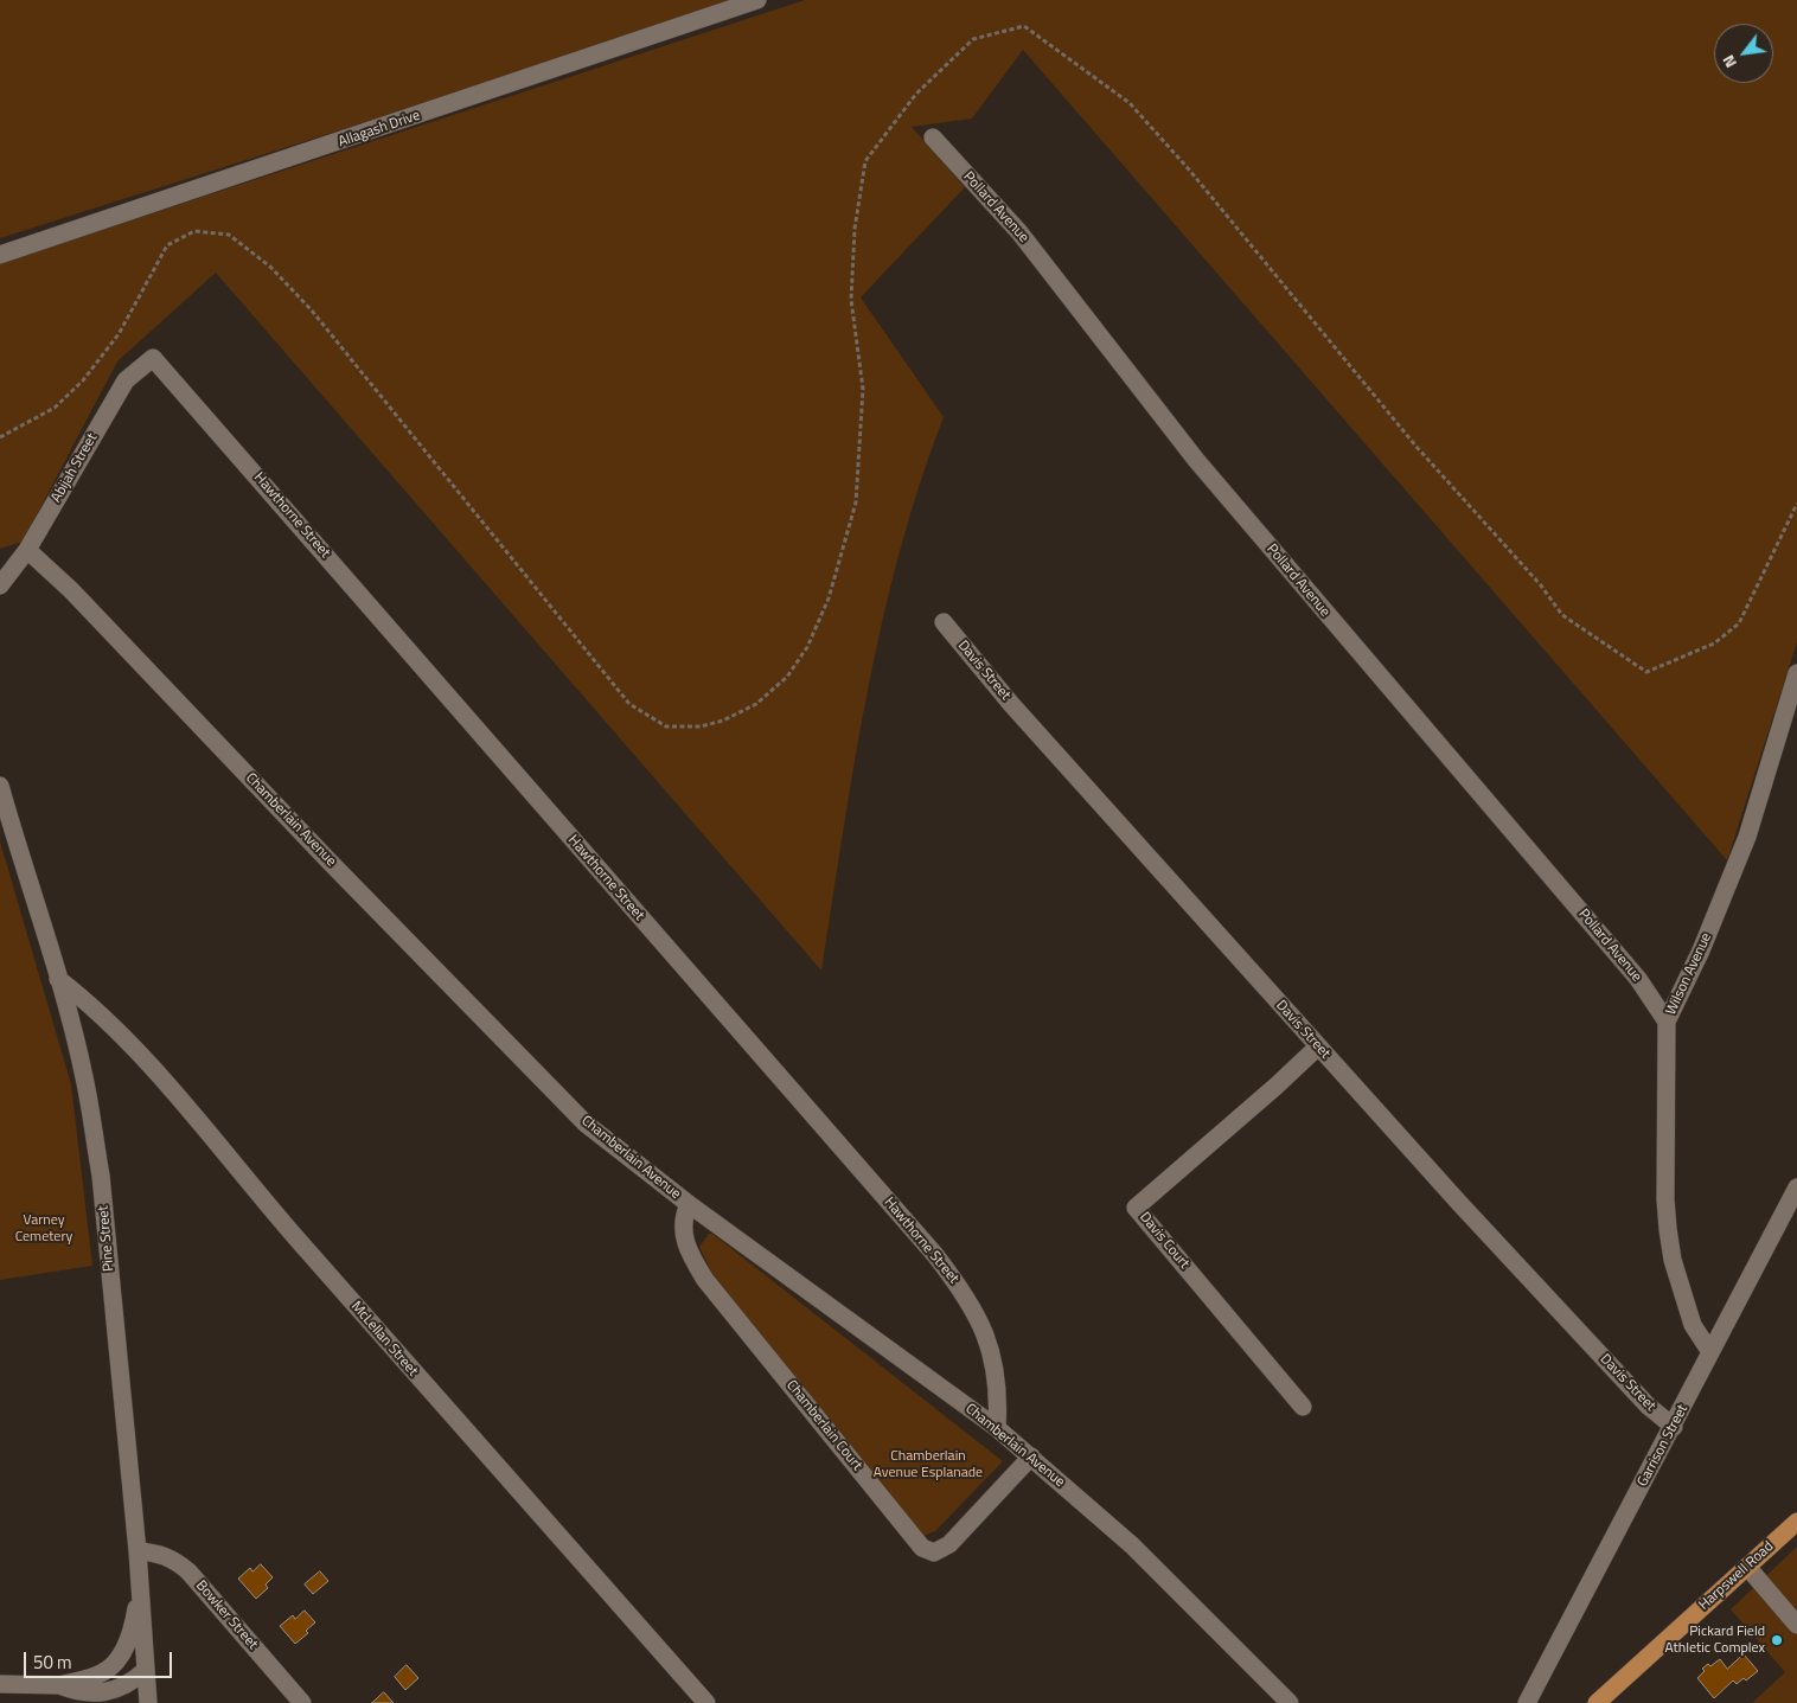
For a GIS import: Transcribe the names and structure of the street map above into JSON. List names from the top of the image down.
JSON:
{
  "streets": {
    "main road": ["Harpswell Road"],
    "street": [
      "Allagash Drive",
      "Pollard Avenue",
      "Abijah Street",
      "Hawthorne Street",
      "Davis Street",
      "Chamberlain Avenue",
      "Wilson Avenue",
      "Pine Street",
      "Davis Court",
      "McLellan Street",
      "Chamberlain Court",
      "Garrison Street",
      "Bowker Street"
    ]
  },
  "crossings": [
    ["Pollard Avenue", "Wilson Avenue"],
    ["Abijah Street", "Hawthorne Street"],
    ["Abijah Street", "Chamberlain Avenue"],
    ["Hawthorne Street", "Chamberlain Avenue"],
    ["Davis Street", "Davis Court"],
    ["Davis Street", "Garrison Street"],
    ["Chamberlain Avenue", "Chamberlain Court"],
    ["Wilson Avenue", "Garrison Street"],
    ["Pine Street", "McLellan Street"],
    ["Pine Street", "Bowker Street"]
  ],
  "parks": ["Varney Cemetery", "Chamberlain Avenue Esplanade"],
  "places": ["Pickard Field Athletic Complex"],
  "scale_bar": "50 m",
  "north": "bottom left"
}
